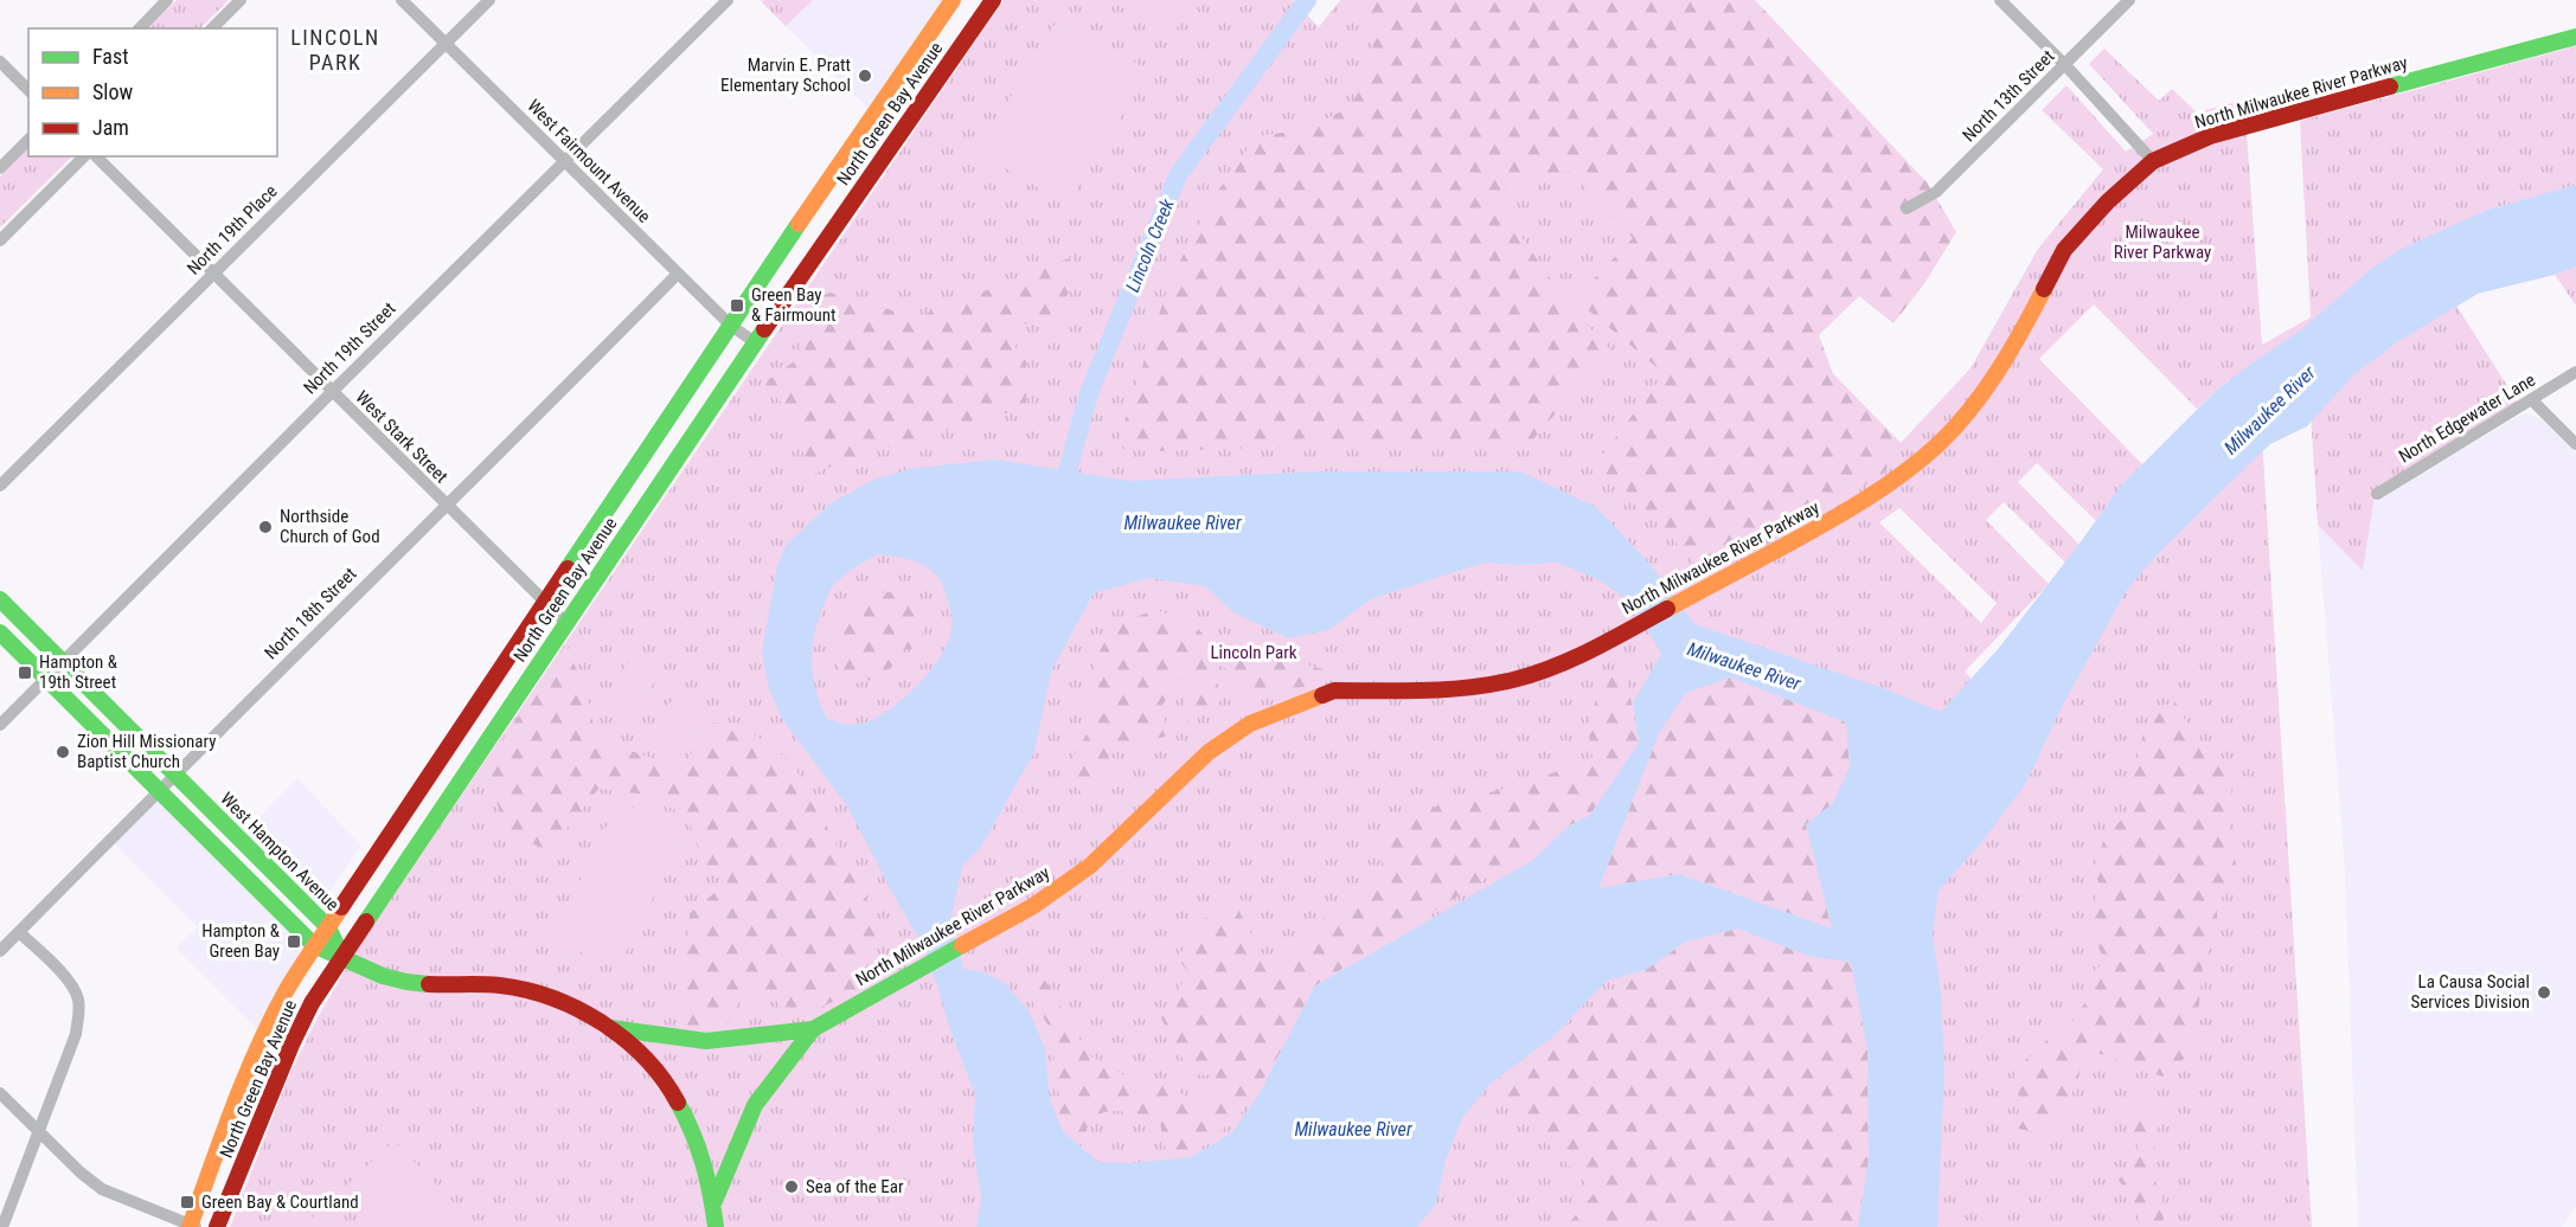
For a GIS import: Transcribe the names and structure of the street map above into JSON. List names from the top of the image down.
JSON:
{
  "streets": {
    "main road": ["North Milwaukee River Parkway", "North Green Bay Avenue", "West Hampton Avenue"],
    "street": [
      "North 13th Street",
      "West Fairmount Avenue",
      "North 19th Place",
      "North 19th Street",
      "North Edgewater Lane",
      "West Stark Street",
      "North 18th Street"
    ]
  },
  "crossings": [
    ["North Green Bay Avenue", "West Fairmount Avenue"],
    ["North Green Bay Avenue", "West Stark Street"],
    ["North Green Bay Avenue", "West Hampton Avenue"],
    ["West Fairmount Avenue", "North 19th Place"],
    ["West Fairmount Avenue", "North 19th Street"],
    ["West Fairmount Avenue", "North 18th Street"],
    ["North 19th Place", "West Stark Street"],
    ["North 19th Street", "West Stark Street"],
    ["North 19th Street", "West Hampton Avenue"],
    ["West Stark Street", "North 18th Street"],
    ["North 18th Street", "West Hampton Avenue"]
  ],
  "districts": ["LINCOLN PARK"],
  "water": ["Lincoln Creek", "Milwaukee River"],
  "parks": ["Milwaukee River Parkway", "Lincoln Park"],
  "places": {
    "other": [
      "Marvin E. Pratt Elementary School",
      "Northside Church of God",
      "Zion Hill Missionary Baptist Church",
      "La Causa Social Services Division",
      "Sea of the Ear"
    ],
    "transit": [
      "Green Bay & Fairmount",
      "Hampton & 19th Street",
      "Hampton & Green Bay",
      "Green Bay & Courtland"
    ]
  },
  "legend": ["Fast", "Slow", "Jam"]
}
